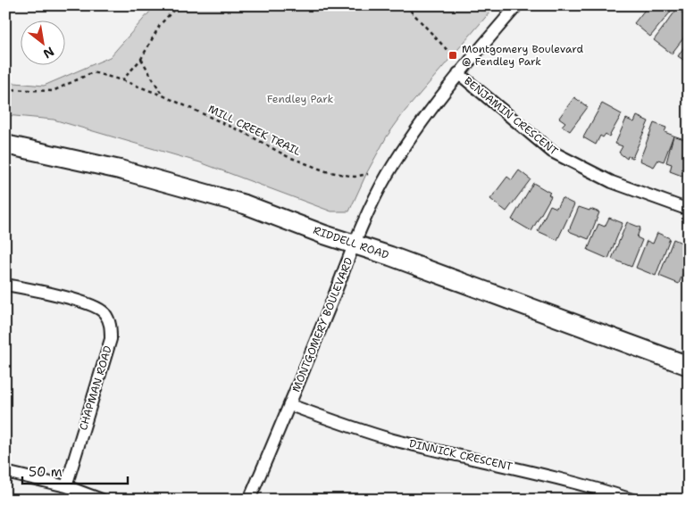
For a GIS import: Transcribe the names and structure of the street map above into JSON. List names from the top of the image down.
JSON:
{
  "streets": {
    "main road": ["RIDDELL ROAD"],
    "street": [
      "BENJAMIN CRESCENT",
      "MONTGOMERY BOULEVARD",
      "CHAPMAN ROAD",
      "DINNICK CRESCENT"
    ],
    "path": ["MILL CREEK TRAIL"]
  },
  "crossings": [
    ["BENJAMIN CRESCENT", "MONTGOMERY BOULEVARD"],
    ["RIDDELL ROAD", "MONTGOMERY BOULEVARD"],
    ["MONTGOMERY BOULEVARD", "DINNICK CRESCENT"]
  ],
  "parks": ["Fendley Park"],
  "places": {
    "transit": ["Montgomery Boulevard @ Fendley Park"]
  },
  "scale_bar": "50 m",
  "north": "bottom right"
}
